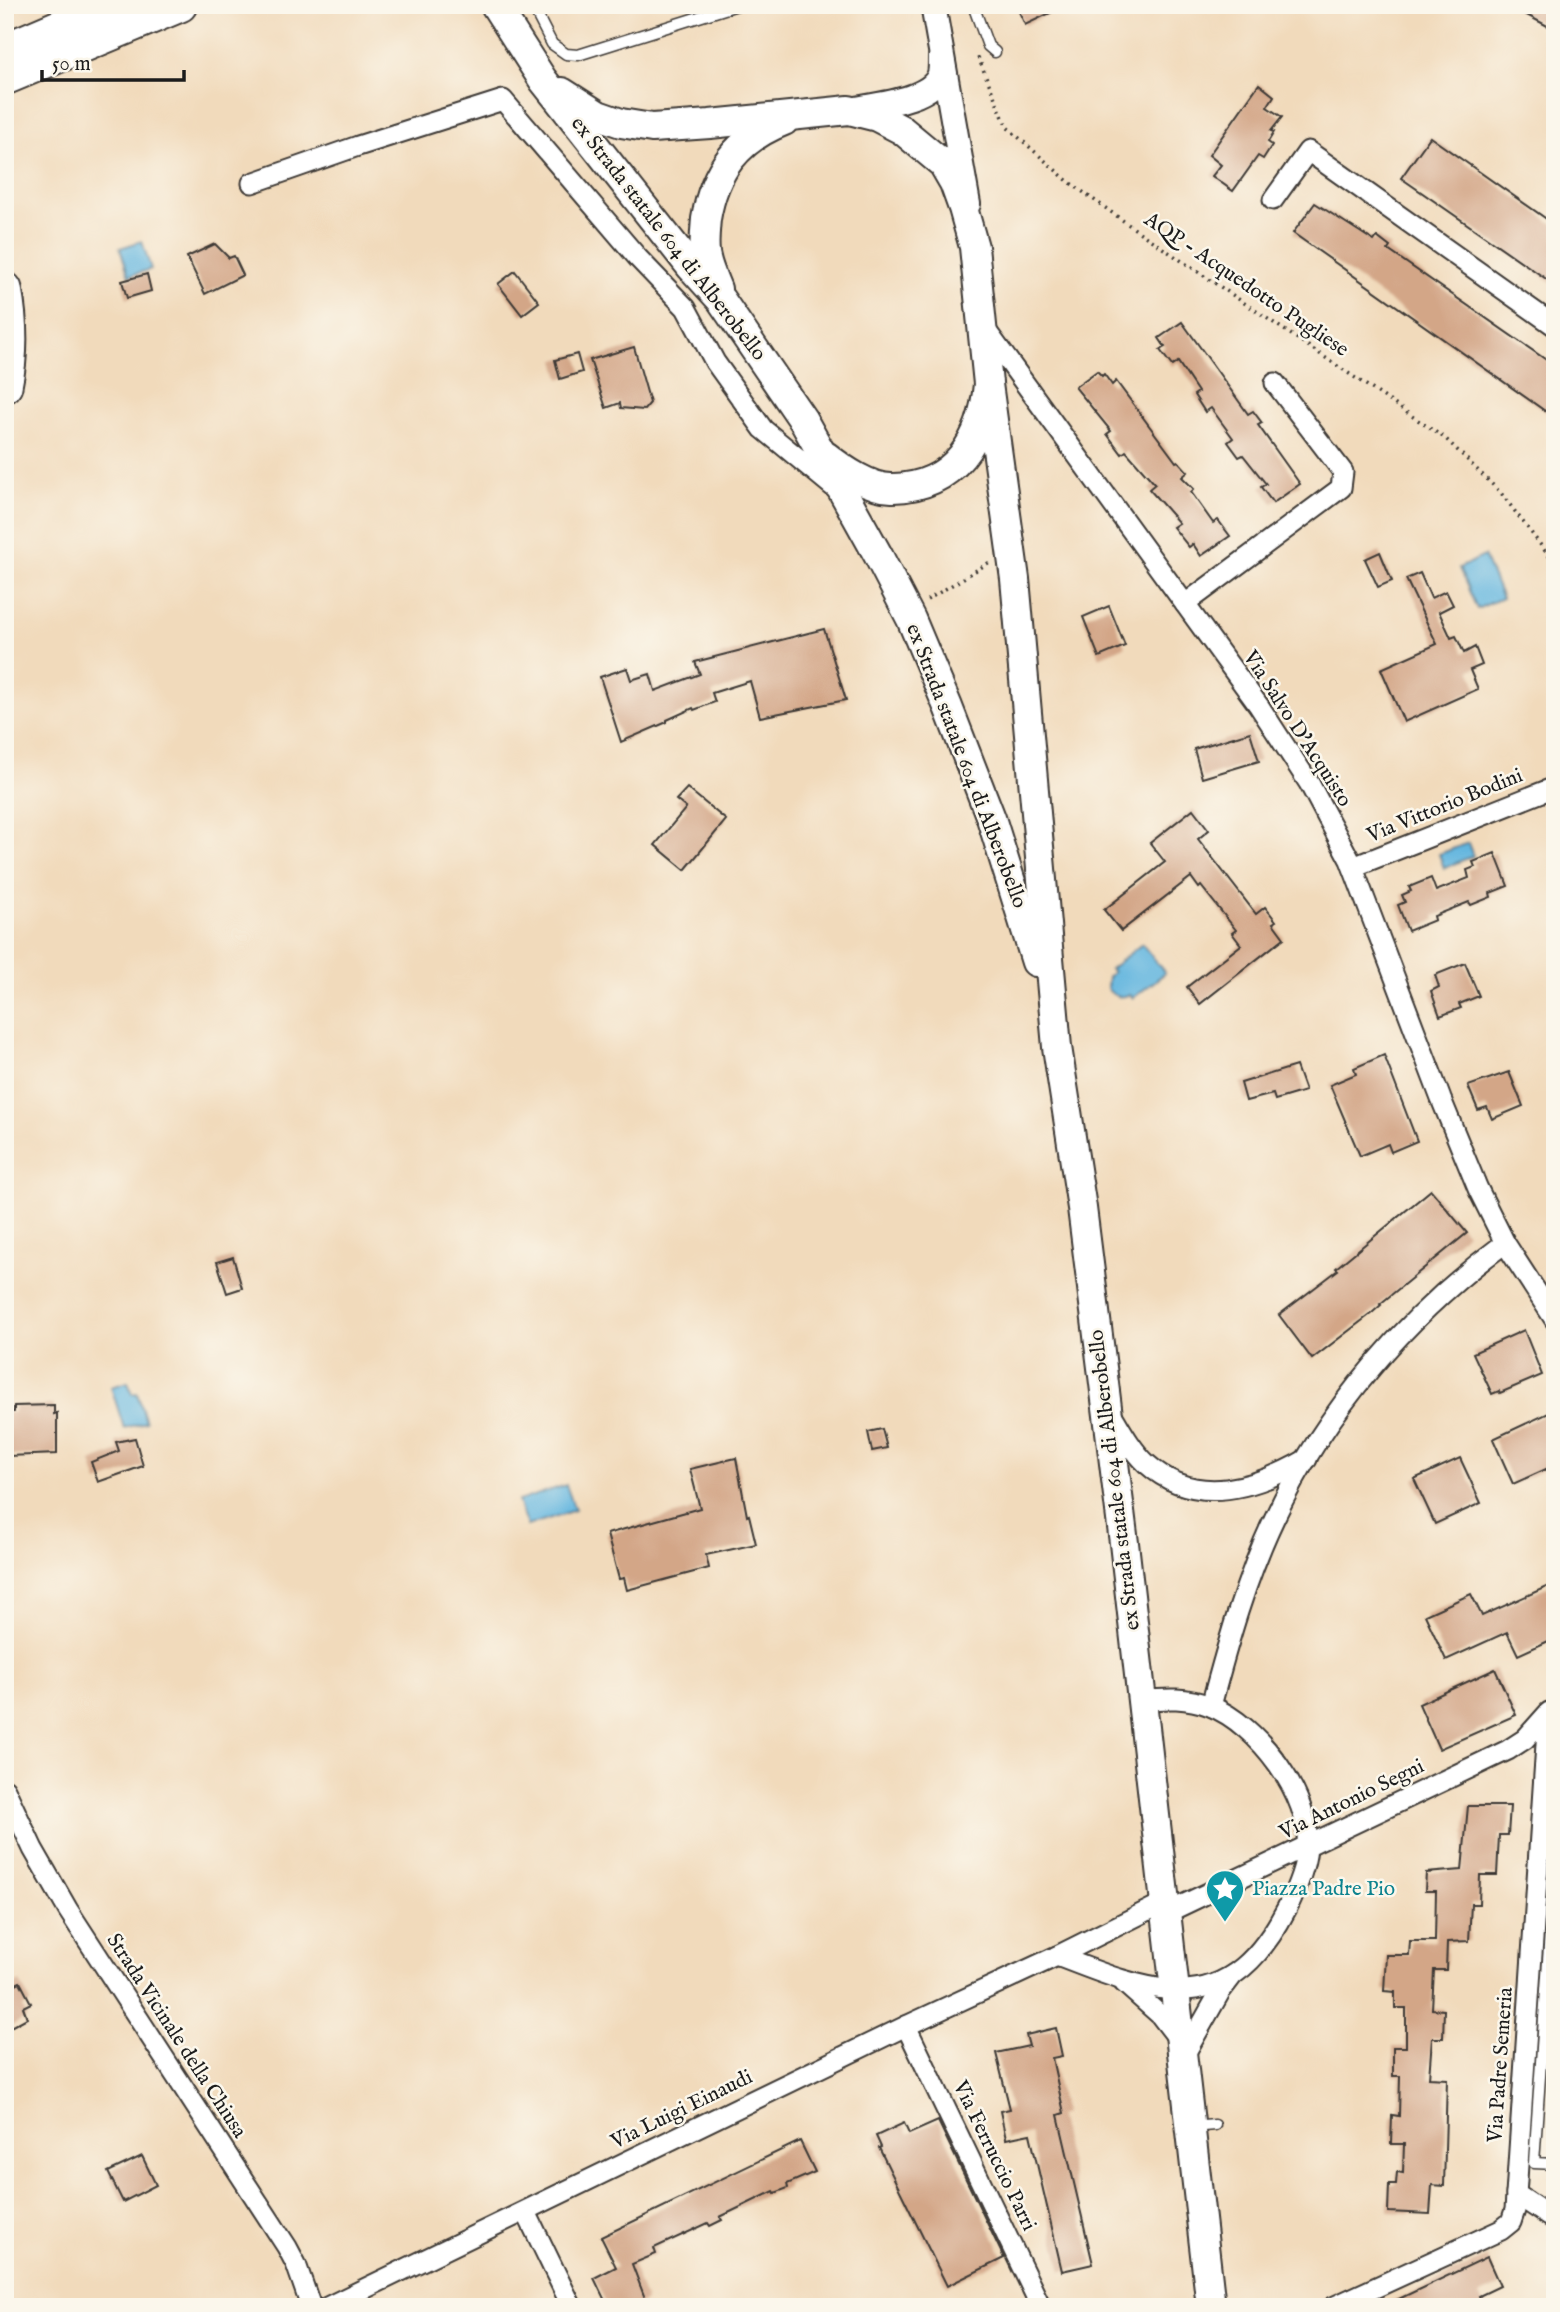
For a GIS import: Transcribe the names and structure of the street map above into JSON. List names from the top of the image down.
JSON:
{
  "streets": {
    "main road": ["ex Strada statale 604 di Alberobello"],
    "street": [
      "Via Salvo D'Acquisto",
      "Via Vittorio Bodini",
      "Via Antonio Segni",
      "Strada Vicinale della Chiusa",
      "Via Padre Semeria",
      "Via Luigi Einaudi",
      "Via Ferruccio Parri"
    ],
    "path": ["AQP - Acquedotto Pugliese"]
  },
  "crossings": [
    ["ex Strada statale 604 di Alberobello", "Via Salvo D'Acquisto"],
    ["ex Strada statale 604 di Alberobello", "Via Antonio Segni"],
    ["ex Strada statale 604 di Alberobello", "Via Luigi Einaudi"],
    ["Via Salvo D'Acquisto", "Via Vittorio Bodini"],
    ["Via Antonio Segni", "Via Padre Semeria"],
    ["Via Antonio Segni", "Via Luigi Einaudi"],
    ["Via Luigi Einaudi", "Via Ferruccio Parri"]
  ],
  "places": {
    "place": ["Piazza Padre Pio"]
  },
  "scale_bar": "50 m"
}
